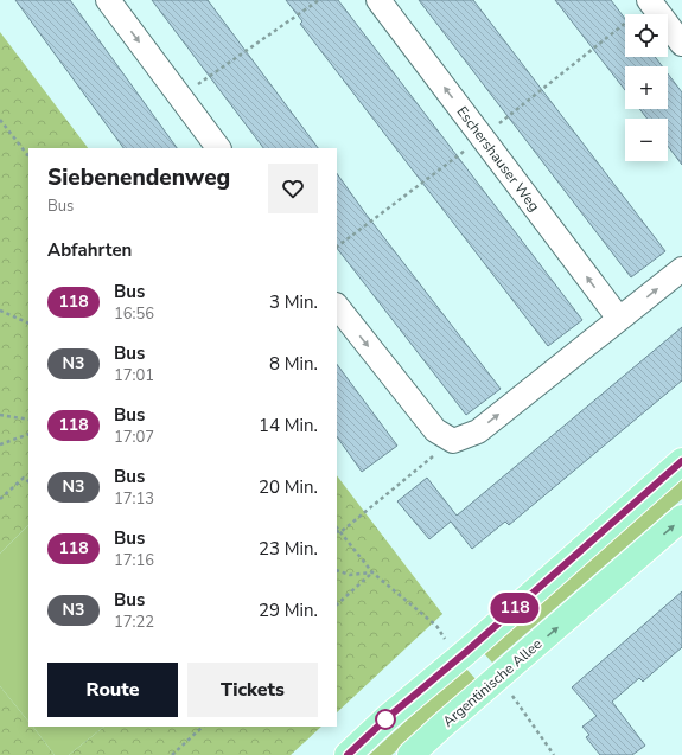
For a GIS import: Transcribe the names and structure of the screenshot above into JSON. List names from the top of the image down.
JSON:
{
  "streets": {
    "main road": ["Argentinische Allee"],
    "street": ["Eschershauser Weg"]
  },
  "one_way": ["Eschershauser Weg"],
  "lines": ["bus line 118"],
  "page": {
    "on_map": "118",
    "map_buttons": ["+", "−"],
    "heading": [
      ["Siebenendenweg", "Bus"],
      "Abfahrten"
    ],
    "list": [
      {
        "mark": "118",
        "name": "Bus",
        "note": "16:56",
        "value": "3 Min."
      },
      {
        "mark": "N3",
        "name": "Bus",
        "note": "17:01",
        "value": "8 Min."
      },
      {
        "mark": "118",
        "name": "Bus",
        "note": "17:07",
        "value": "14 Min."
      },
      {
        "mark": "N3",
        "name": "Bus",
        "note": "17:13",
        "value": "20 Min."
      },
      {
        "mark": "118",
        "name": "Bus",
        "note": "17:16",
        "value": "23 Min."
      },
      {
        "mark": "N3",
        "name": "Bus",
        "note": "17:22",
        "value": "29 Min."
      }
    ],
    "buttons": ["Route", "Tickets"]
  }
}
